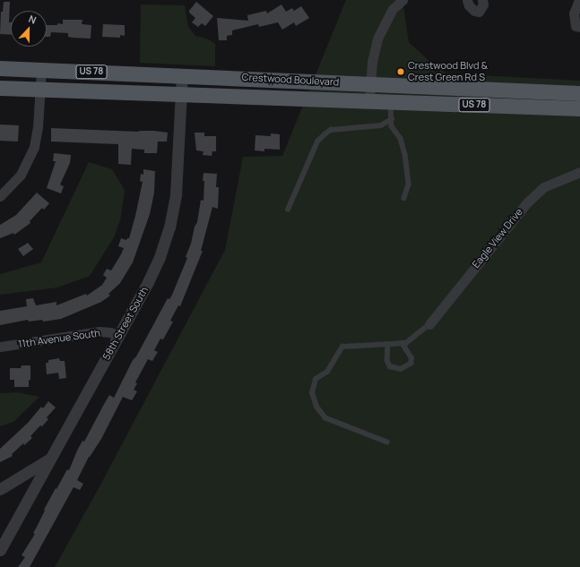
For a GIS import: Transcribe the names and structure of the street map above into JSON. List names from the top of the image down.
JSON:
{
  "streets": {
    "main road": ["US 78", "Crestwood Boulevard"],
    "street": ["Eagle View Drive", "58th Street South", "11th Avenue South"]
  },
  "crossings": [
    ["Crestwood Boulevard", "58th Street South"],
    ["58th Street South", "11th Avenue South"]
  ],
  "places": ["Crestwood Blvd & Crest Green Rd S"],
  "north": "top"
}
